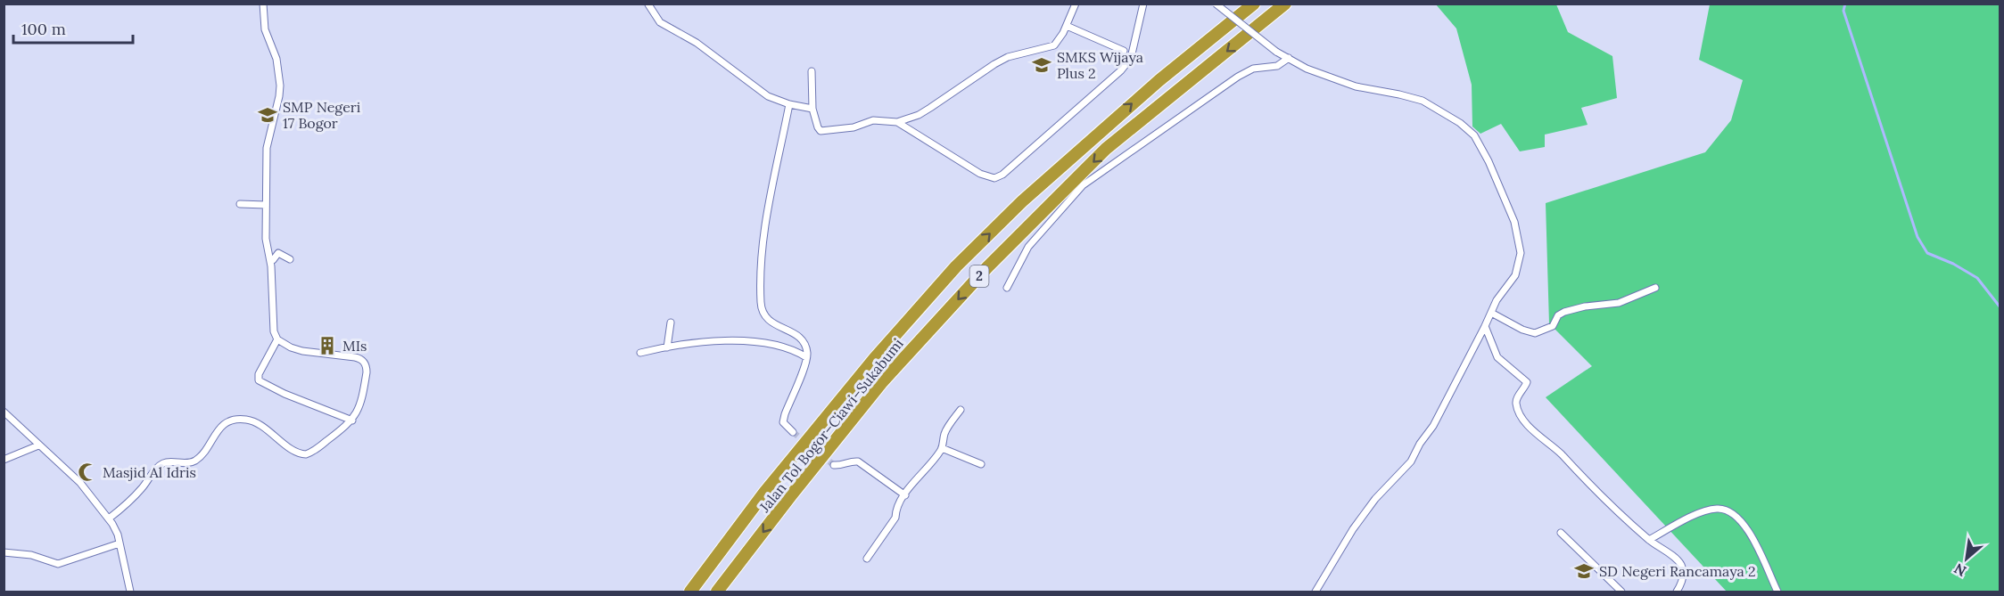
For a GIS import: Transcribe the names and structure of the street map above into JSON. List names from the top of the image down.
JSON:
{
  "streets": {
    "highway": ["2", "Jalan Tol Bogor–Ciawi–Sukabumi"]
  },
  "places": {
    "school or university": ["SMKS Wijaya Plus 2", "SMP Negeri 17 Bogor", "SD Negeri Rancamaya 2"],
    "building": ["MIs"],
    "mosque": ["Masjid Al Idris"]
  },
  "scale_bar": "100 m",
  "north": "bottom left"
}
